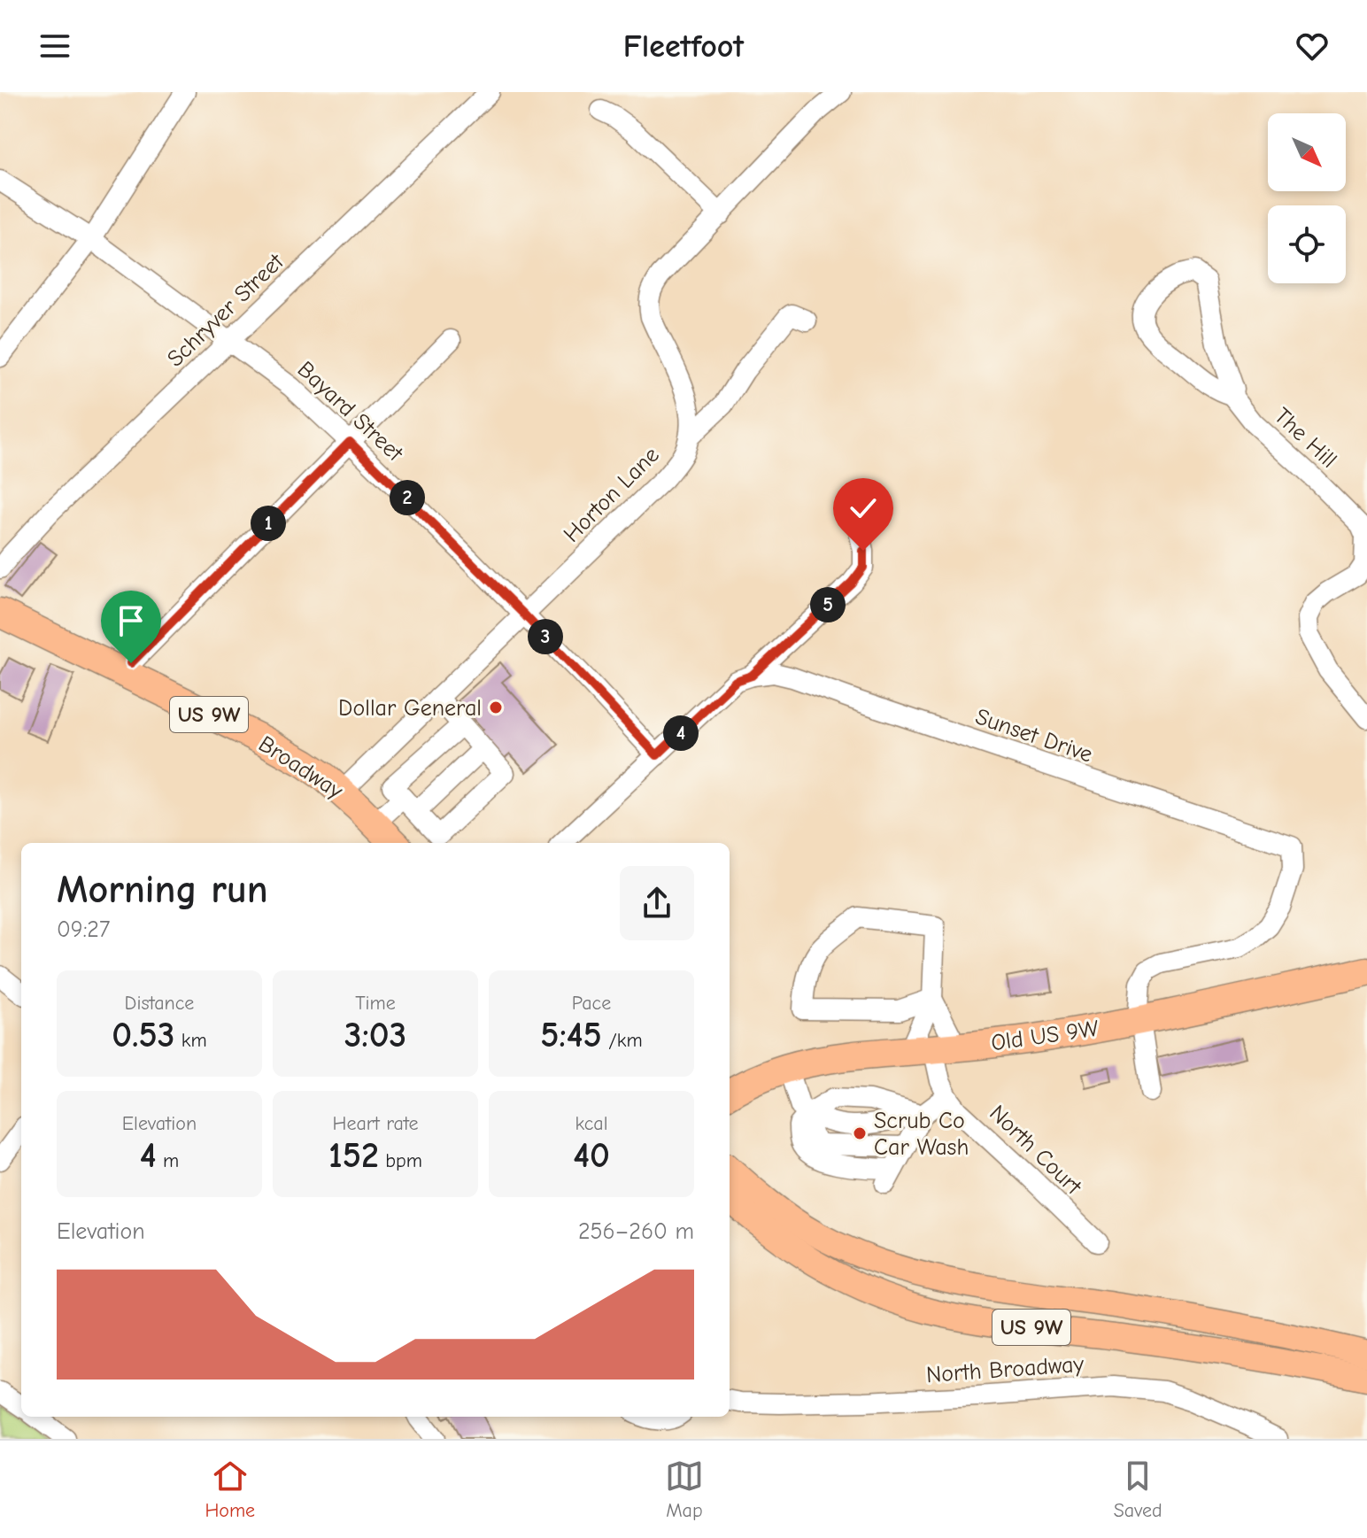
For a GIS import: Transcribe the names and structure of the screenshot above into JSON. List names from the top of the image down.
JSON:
{
  "streets": {
    "highway": ["US 9W", "Broadway", "Old US 9W"],
    "street": [
      "Schryver Street",
      "Bayard Street",
      "The Hill",
      "Horton Lane",
      "Sunset Drive",
      "North Court",
      "North Broadway"
    ]
  },
  "crossings": [
    ["Schryver Street", "Bayard Street"],
    ["Bayard Street", "Horton Lane"],
    ["Horton Lane", "Broadway"],
    ["Sunset Drive", "Old US 9W"],
    ["Old US 9W", "North Court"]
  ],
  "places": ["Dollar General", "Scrub Co Car Wash"],
  "north": "bottom right",
  "page": {
    "header": "Fleetfoot",
    "pins": [
      "2",
      "1",
      "5",
      "3",
      "4"
    ],
    "heading": ["Morning run", "09:27"],
    "stats": [
      ["Distance", "0.53 km"],
      ["Time", "3:03"],
      ["Pace", "5:45 /km"],
      ["Elevation", "4 m"],
      ["Heart rate", "152 bpm"],
      ["kcal", "40"]
    ],
    "chart": ["Elevation", "256–260 m"],
    "tabs": ["Home", "Map", "Saved"]
  }
}
